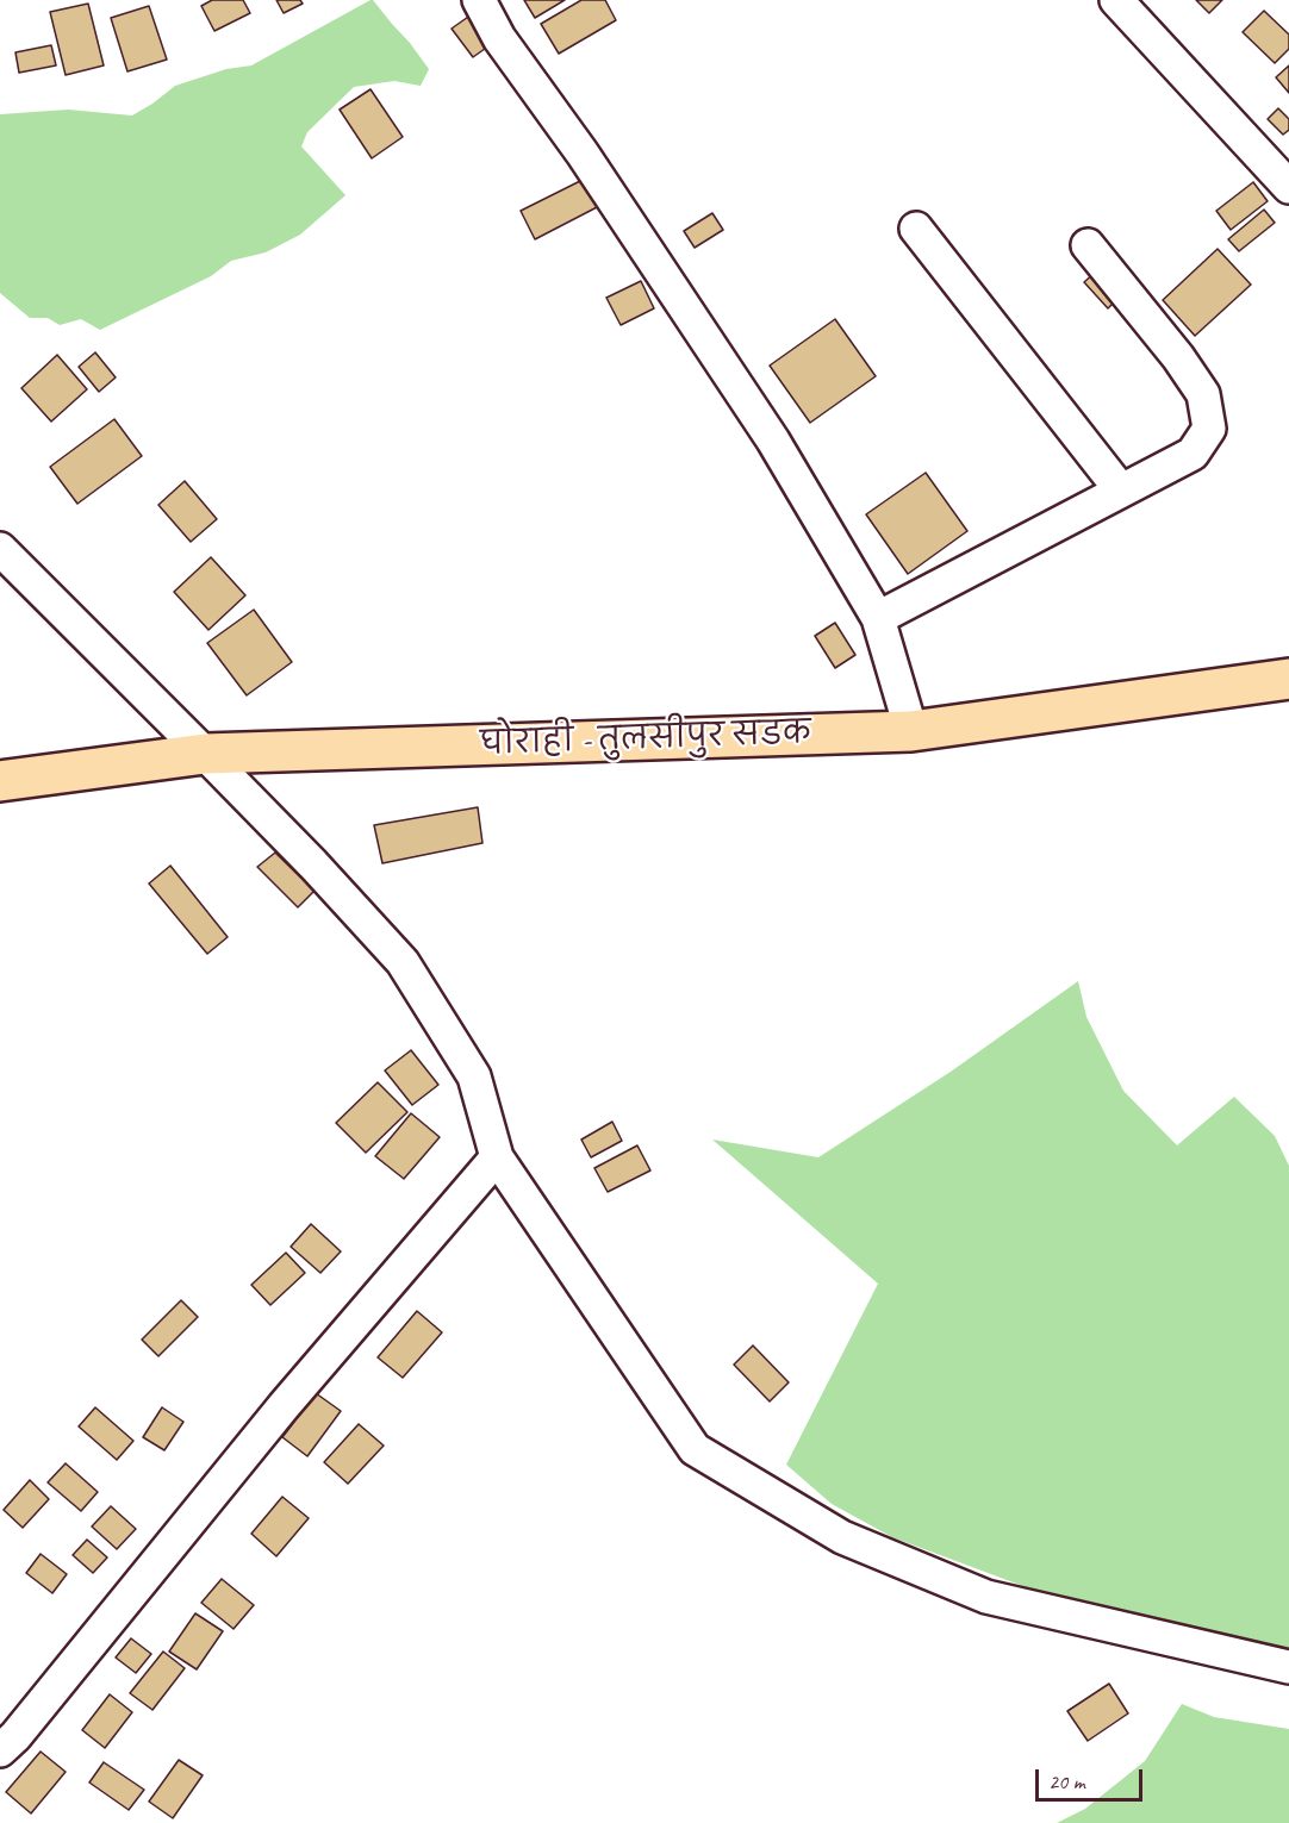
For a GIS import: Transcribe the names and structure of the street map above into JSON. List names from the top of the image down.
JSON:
{
  "streets": {
    "main road": ["घोराही - तुलसीपुर सडक"]
  },
  "scale_bar": "20 m"
}
